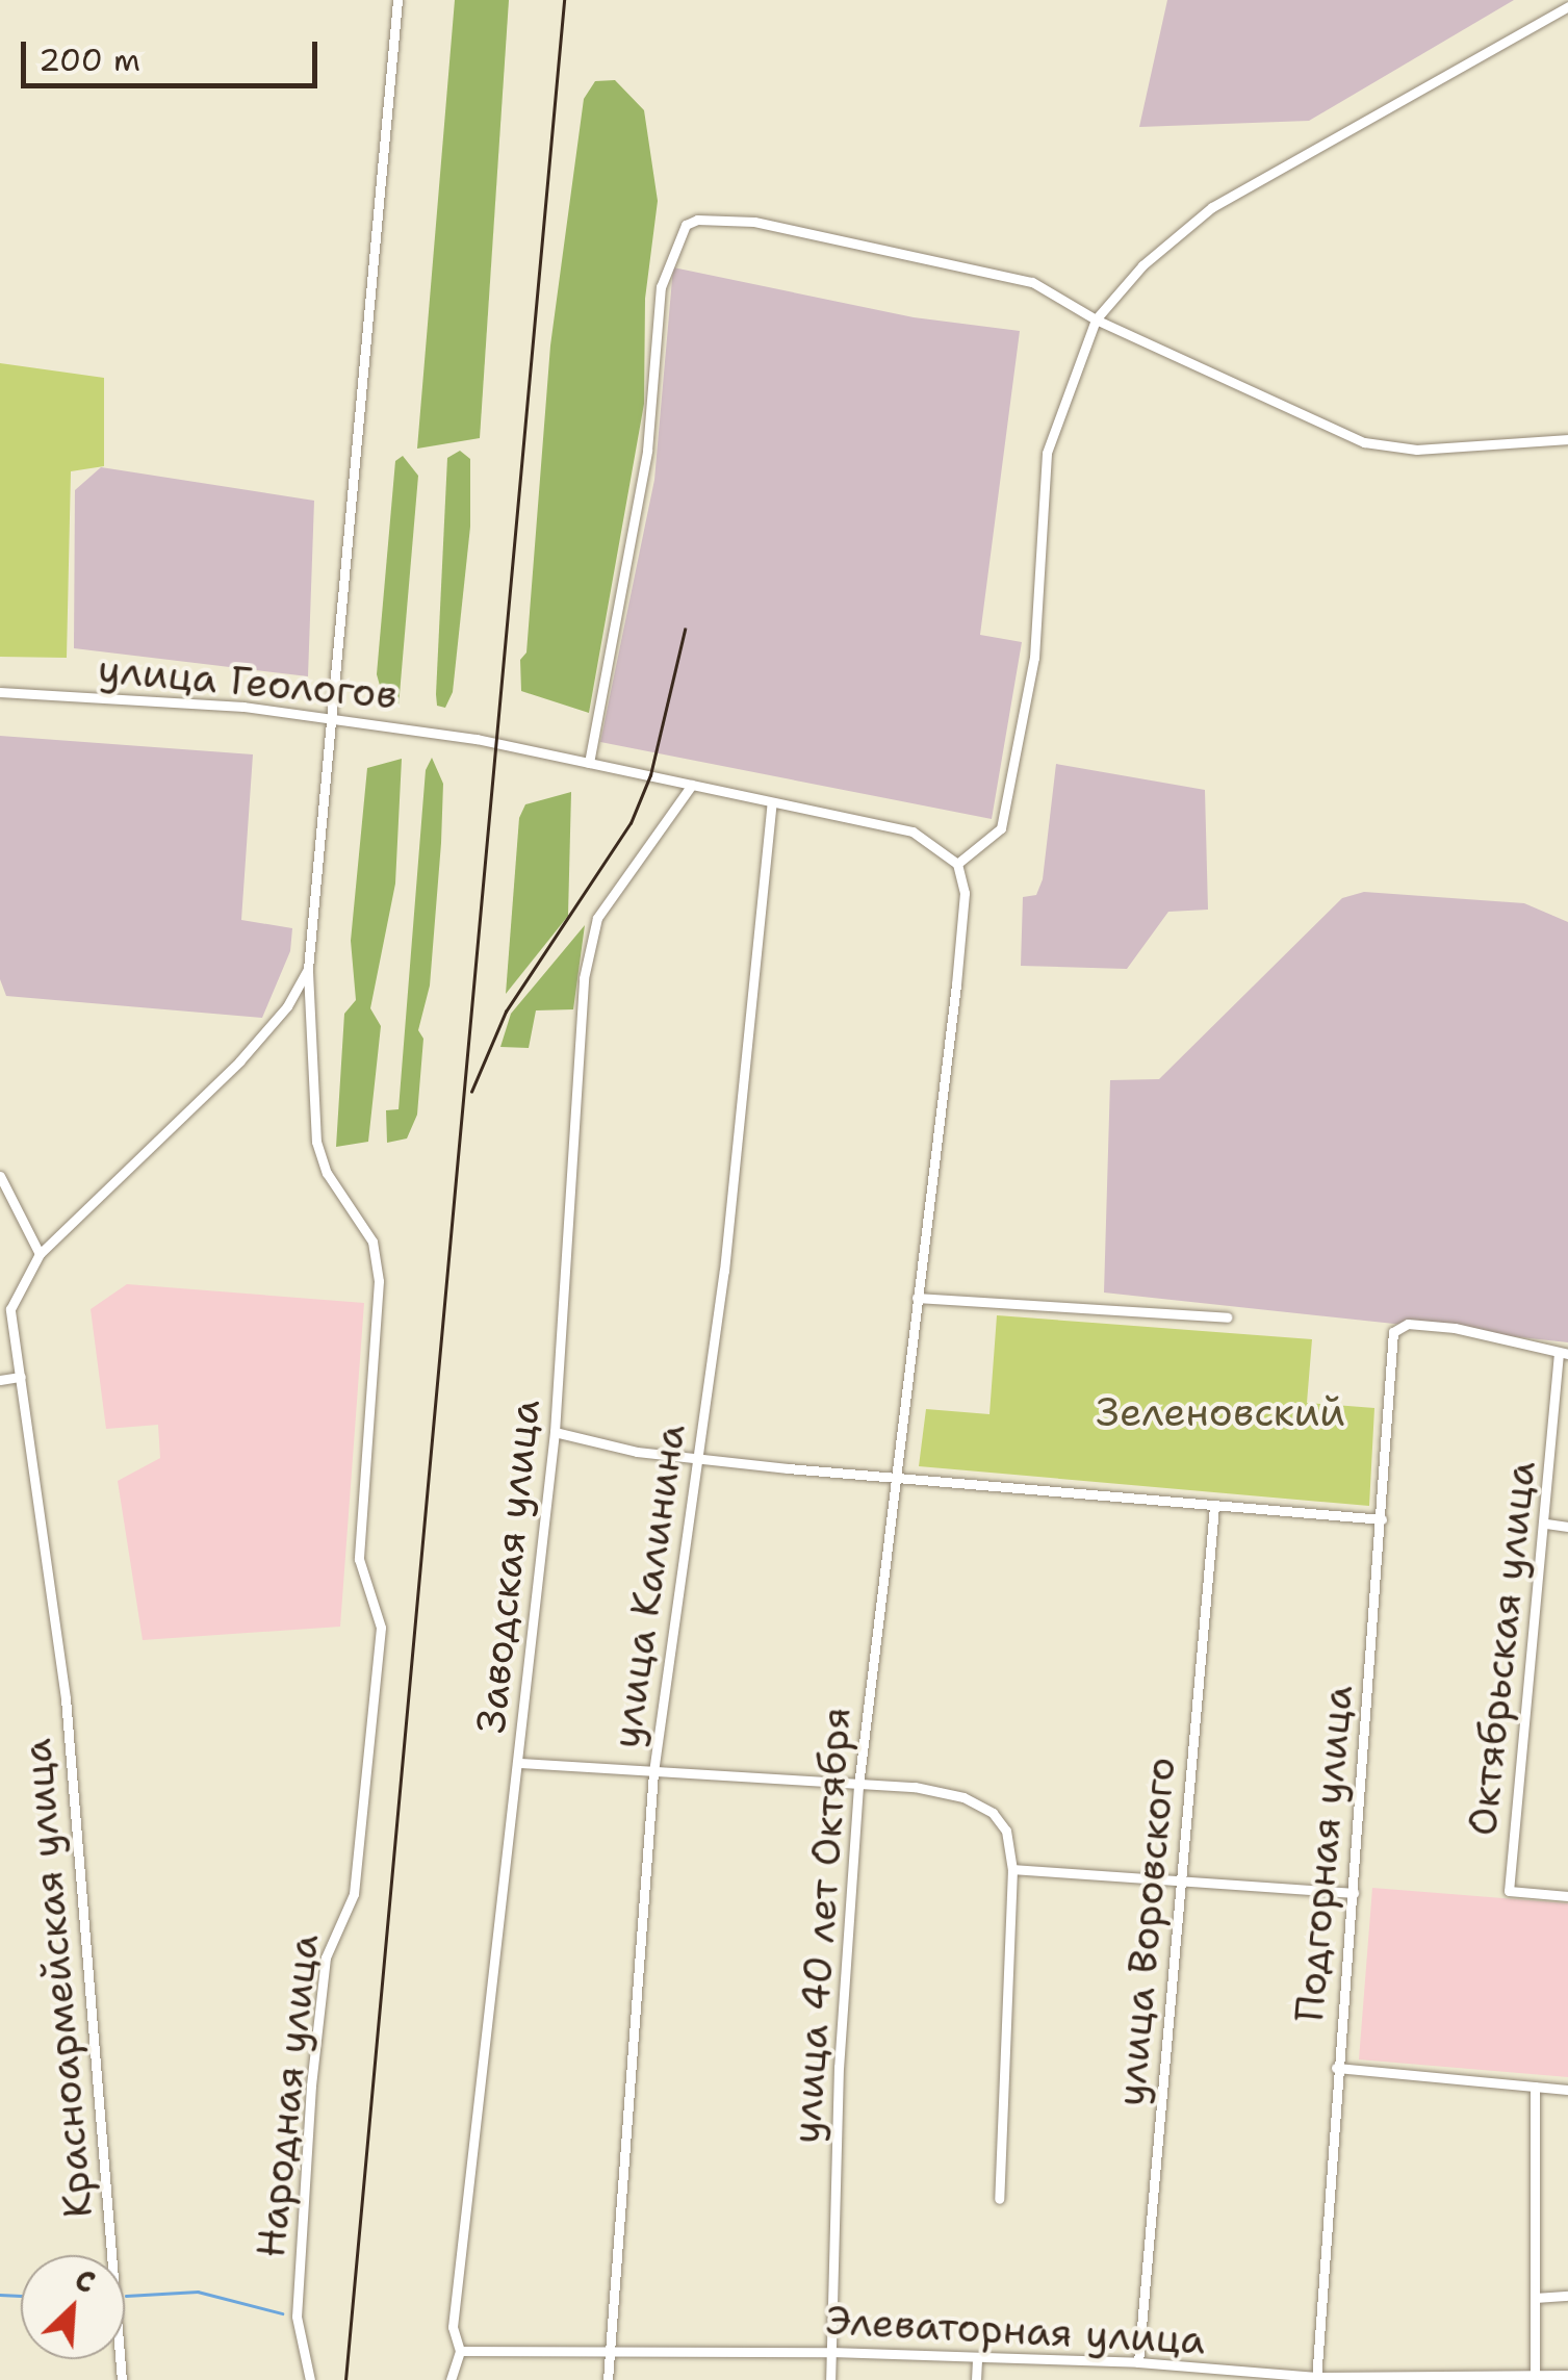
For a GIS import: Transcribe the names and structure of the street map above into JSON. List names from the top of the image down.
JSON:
{
  "streets": {
    "street": [
      "улица Геологов",
      "Заводская улица",
      "улица Калинина",
      "Октябрьская улица",
      "Подгорная улица",
      "улица 40 лет Октября",
      "улица Воровского",
      "Красноармейская улица",
      "Народная улица",
      "Элеваторная улица"
    ]
  },
  "crossings": [
    ["улица Геологов", "Народная улица"],
    ["Заводская улица", "Элеваторная улица"],
    ["улица Калинина", "Элеваторная улица"],
    ["Октябрьская улица", "Подгорная улица"],
    ["Подгорная улица", "Элеваторная улица"],
    ["улица 40 лет Октября", "Элеваторная улица"],
    ["улица Воровского", "Элеваторная улица"]
  ],
  "parks": ["Зеленовский"],
  "scale_bar": "200 m",
  "north": "top right"
}
